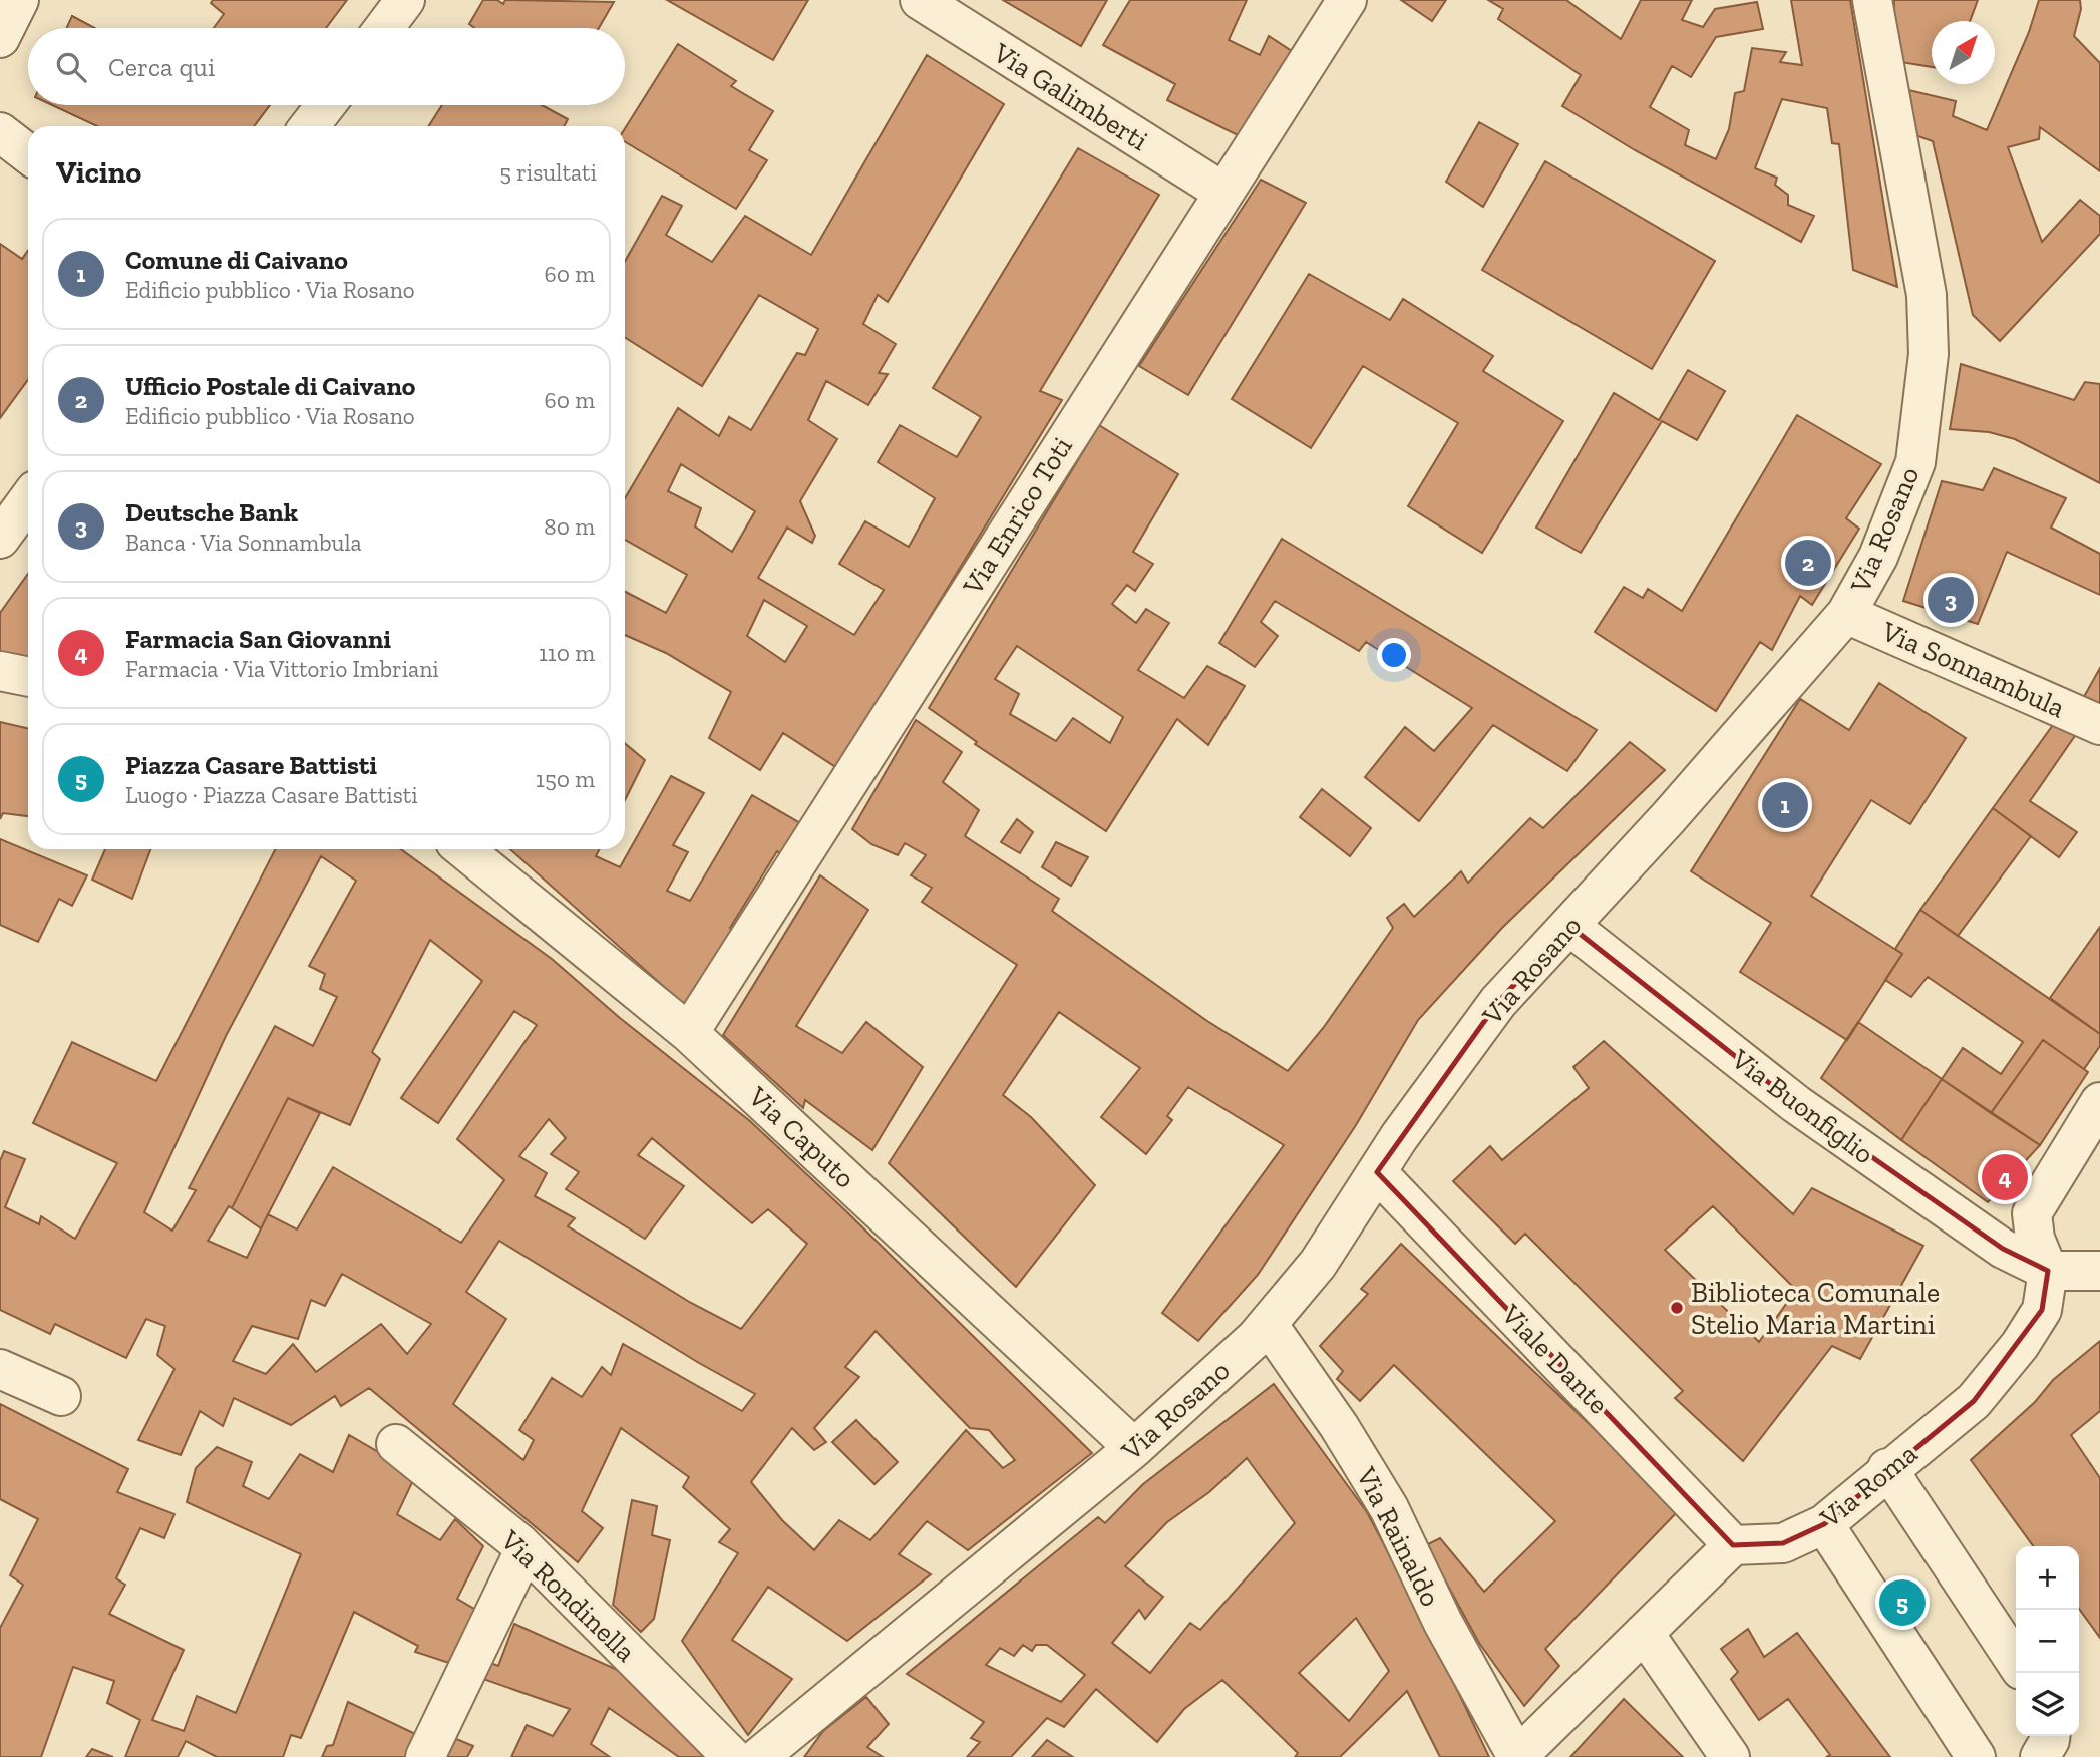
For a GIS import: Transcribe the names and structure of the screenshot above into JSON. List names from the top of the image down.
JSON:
{
  "streets": {
    "street": [
      "Via Galimberti",
      "Via Enrico Toti",
      "Via Rosano",
      "Via Sonnambula",
      "Via Buonfiglio",
      "Via Caputo",
      "Viale Dante",
      "Via Roma",
      "Via Rainaldo",
      "Via Rondinella"
    ]
  },
  "crossings": [
    ["Via Galimberti", "Via Enrico Toti"],
    ["Via Enrico Toti", "Via Caputo"],
    ["Via Rosano", "Via Sonnambula"],
    ["Via Rosano", "Via Buonfiglio"],
    ["Via Rosano", "Via Caputo"],
    ["Via Rosano", "Viale Dante"],
    ["Via Rosano", "Via Rainaldo"],
    ["Via Buonfiglio", "Via Roma"],
    ["Viale Dante", "Via Roma"]
  ],
  "places": ["Biblioteca Comunale Stelio Maria Martini"],
  "north": "top right",
  "page": {
    "search": "Cerca qui",
    "heading": ["Vicino", "5 risultati"],
    "list": [
      {
        "mark": "1",
        "name": "Comune di Caivano",
        "note": "Edificio pubblico · Via Rosano",
        "value": "60 m"
      },
      {
        "mark": "2",
        "name": "Ufficio Postale di Caivano",
        "note": "Edificio pubblico · Via Rosano",
        "value": "60 m"
      },
      {
        "mark": "3",
        "name": "Deutsche Bank",
        "note": "Banca · Via Sonnambula",
        "value": "80 m"
      },
      {
        "mark": "4",
        "name": "Farmacia San Giovanni",
        "note": "Farmacia · Via Vittorio Imbriani",
        "value": "110 m"
      },
      {
        "mark": "5",
        "name": "Piazza Casare Battisti",
        "note": "Luogo · Piazza Casare Battisti",
        "value": "150 m"
      }
    ],
    "pins": [
      "2",
      "3",
      "1",
      "4",
      "5"
    ],
    "map_buttons": ["+", "−"]
  }
}
